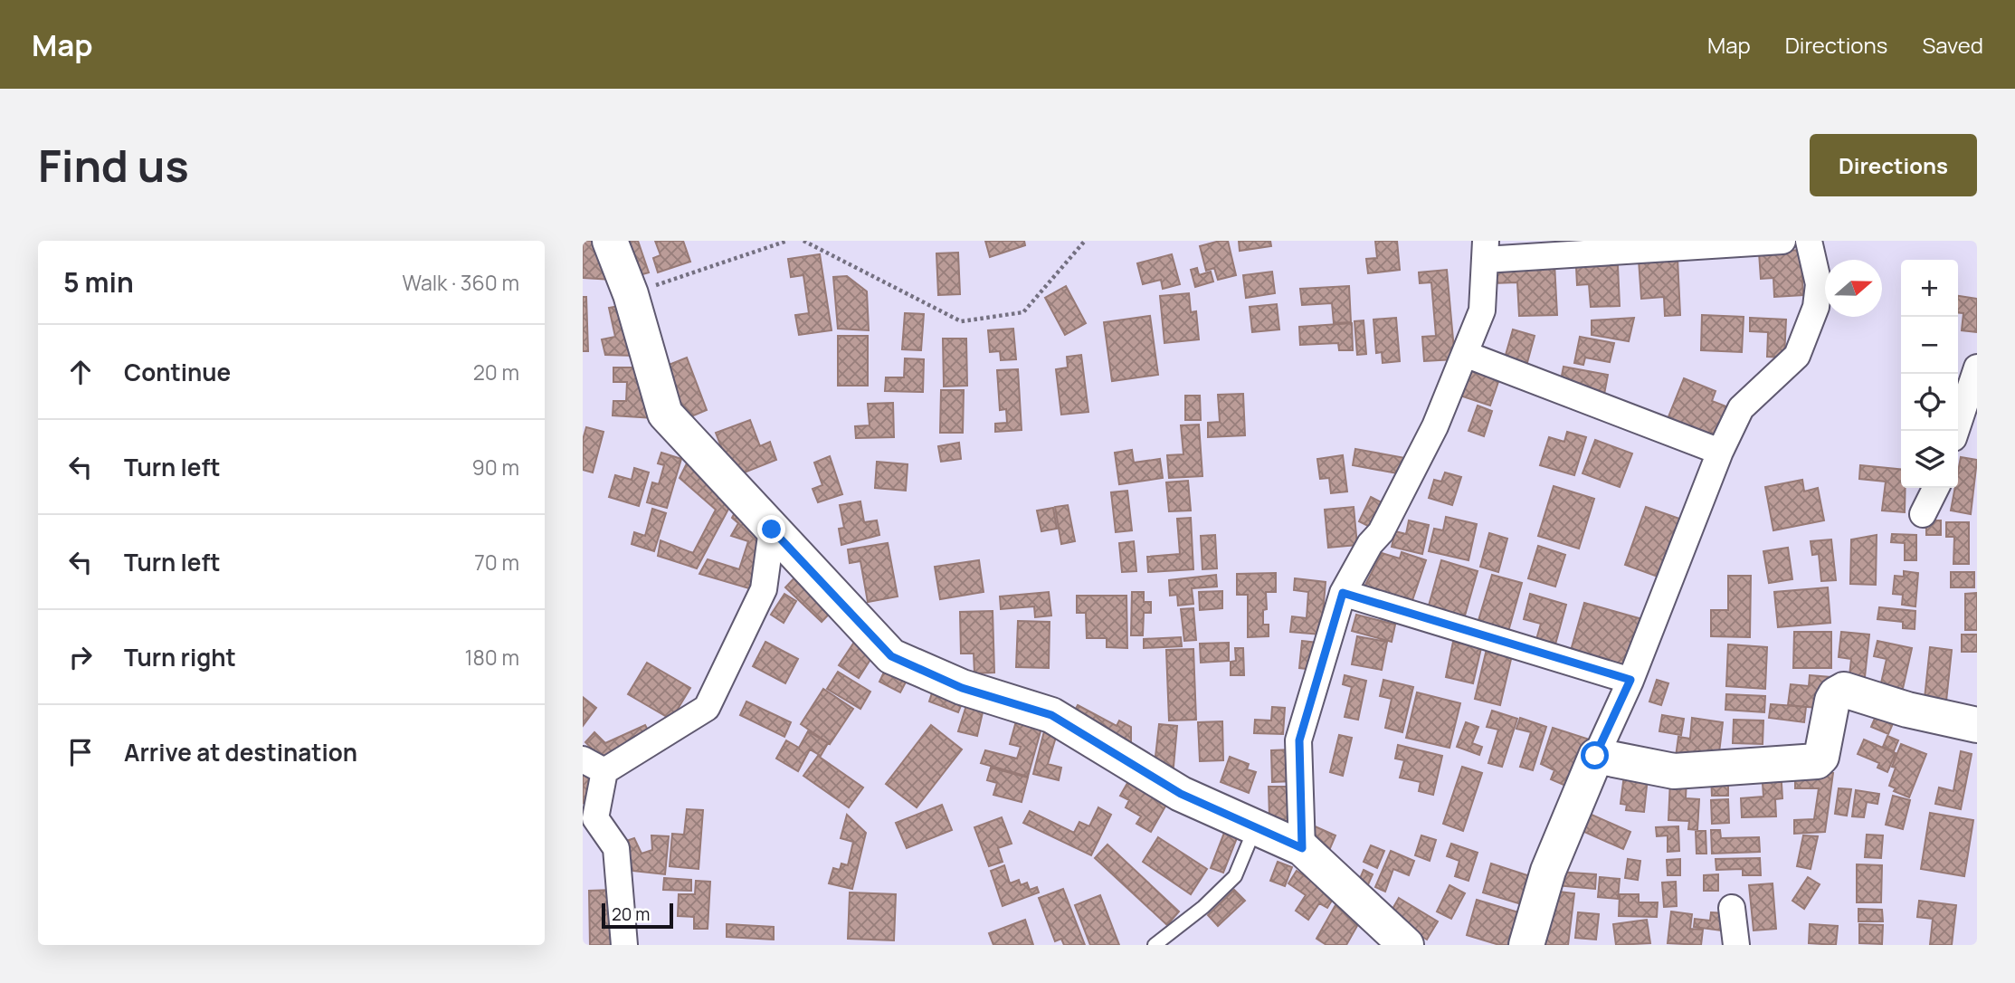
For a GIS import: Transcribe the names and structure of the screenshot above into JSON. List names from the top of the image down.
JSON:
{
  "scale_bar": "20 m",
  "north": "right",
  "page": {
    "header": "Map",
    "nav": ["Map", "Directions", "Saved"],
    "buttons": "Directions",
    "title": "Find us",
    "heading": ["5 min", "Walk · 360 m"],
    "map_buttons": ["+", "−"],
    "list": [
      ["Continue", "20 m"],
      ["Turn left", "90 m"],
      ["Turn left", "70 m"],
      ["Turn right", "180 m"],
      "Arrive at destination"
    ],
    "scale": "20 m"
  }
}
